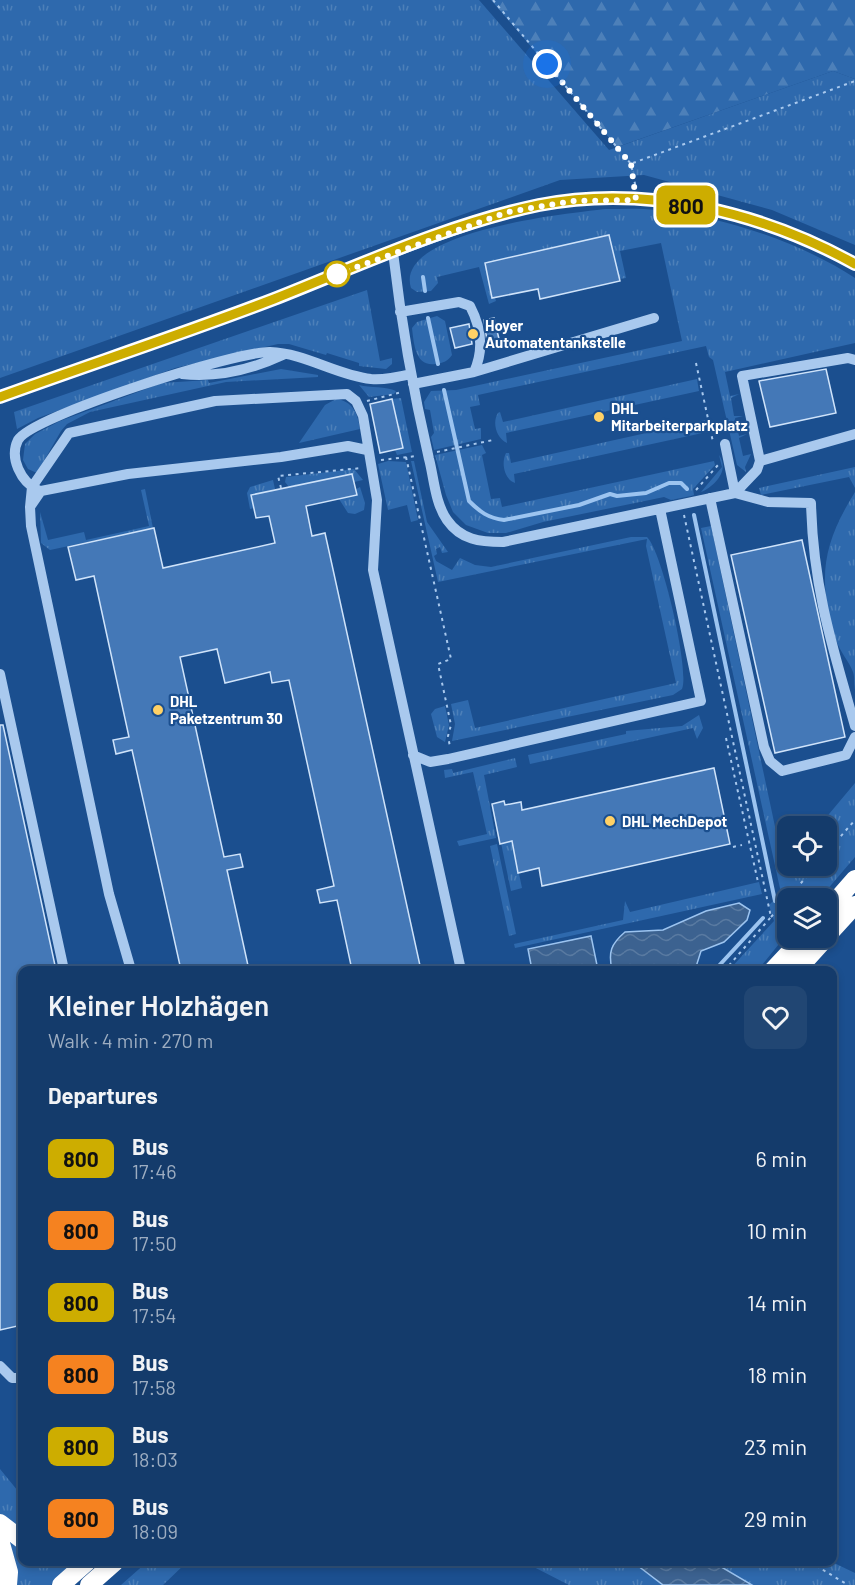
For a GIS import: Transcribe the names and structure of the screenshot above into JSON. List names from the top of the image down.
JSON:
{
  "places": [
    "Hoyer Automatentankstelle",
    "DHL Mitarbeiterparkplatz",
    "DHL Paketzentrum 30",
    "DHL MechDepot"
  ],
  "lines": ["bus line 800"],
  "page": {
    "on_map": "800",
    "heading": [
      ["Kleiner Holzhägen", "Walk · 4 min · 270 m"],
      "Departures"
    ],
    "list": [
      {
        "mark": "800",
        "name": "Bus",
        "note": "17:46",
        "value": "6 min"
      },
      {
        "mark": "800",
        "name": "Bus",
        "note": "17:50",
        "value": "10 min"
      },
      {
        "mark": "800",
        "name": "Bus",
        "note": "17:54",
        "value": "14 min"
      },
      {
        "mark": "800",
        "name": "Bus",
        "note": "17:58",
        "value": "18 min"
      },
      {
        "mark": "800",
        "name": "Bus",
        "note": "18:03",
        "value": "23 min"
      },
      {
        "mark": "800",
        "name": "Bus",
        "note": "18:09",
        "value": "29 min"
      }
    ]
  }
}
